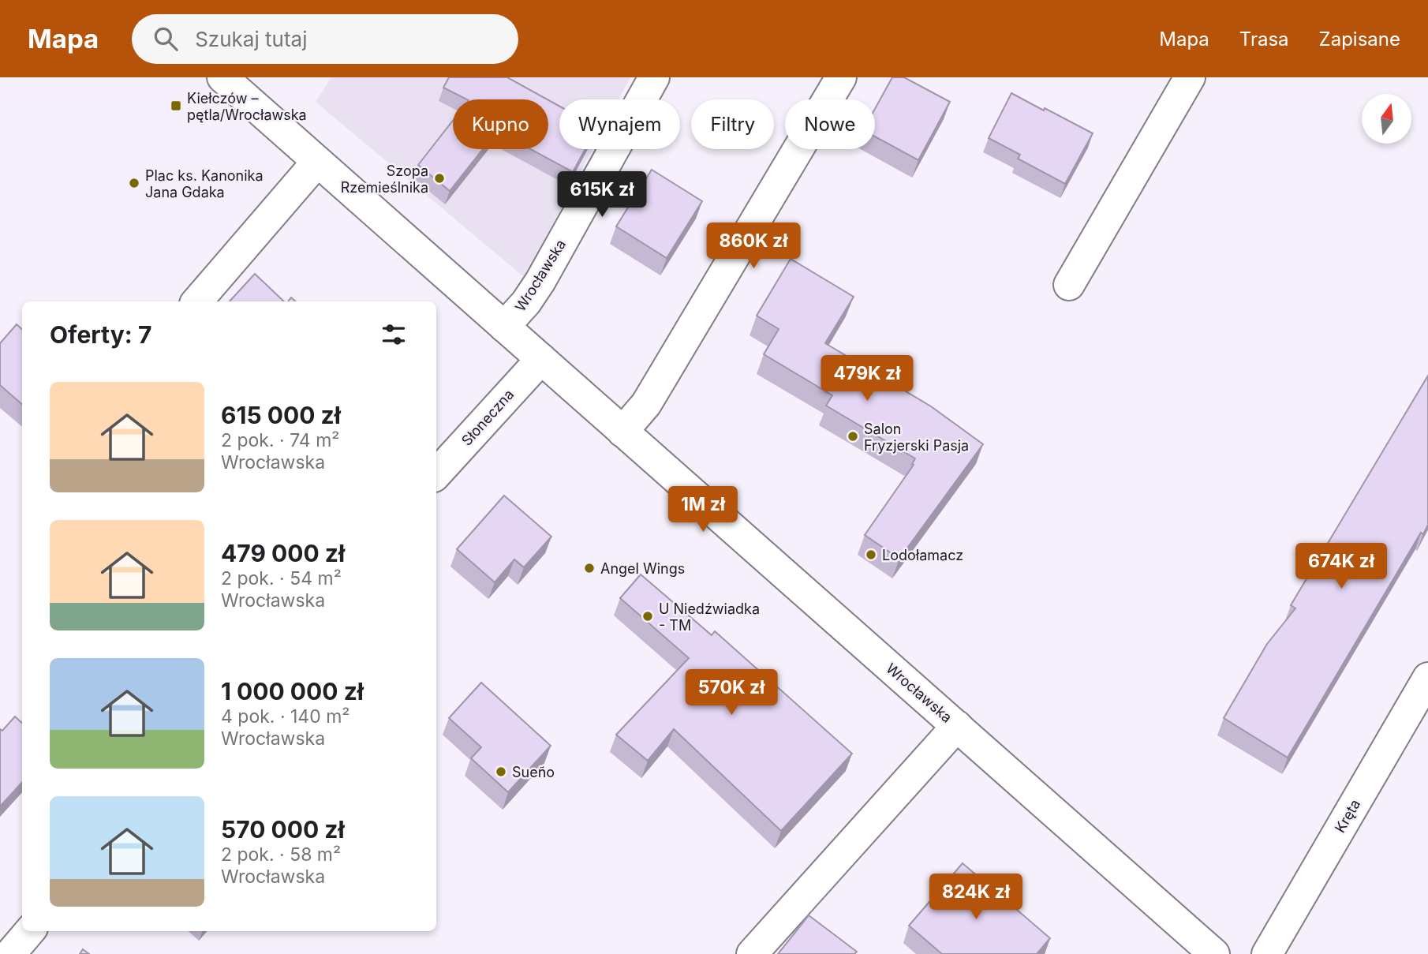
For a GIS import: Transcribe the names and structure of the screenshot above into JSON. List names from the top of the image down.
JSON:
{
  "streets": {
    "street": ["Wrocławska", "Słoneczna", "Kręta"]
  },
  "crossings": [
    ["Wrocławska", "Słoneczna"]
  ],
  "places": {
    "transit": ["Kiełczów – pętla/Wrocławska"],
    "other": [
      "Szopa Rzemieślnika",
      "Plac ks. Kanonika Jana Gdaka",
      "Salon Fryzjerski Pasja",
      "Lodołamacz",
      "Angel Wings",
      "U Niedźwiadka - TM",
      "Sueño"
    ]
  },
  "north": "top",
  "page": {
    "header": "Mapa",
    "search": "Szukaj tutaj",
    "nav": ["Mapa", "Trasa", "Zapisane"],
    "chip": [
      "Kupno",
      "Wynajem",
      "Filtry",
      "Nowe"
    ],
    "price": [
      "615K zł",
      "860K zł",
      "479K zł",
      "1M zł",
      "674K zł",
      "570K zł",
      "824K zł"
    ],
    "heading": "Oferty: 7",
    "list": [
      {
        "name": "615 000 zł",
        "note": "2 pok. · 74 m² · Wrocławska"
      },
      {
        "name": "479 000 zł",
        "note": "2 pok. · 54 m² · Wrocławska"
      },
      {
        "name": "1 000 000 zł",
        "note": "4 pok. · 140 m² · Wrocławska"
      },
      {
        "name": "570 000 zł",
        "note": "2 pok. · 58 m² · Wrocławska"
      }
    ]
  }
}
